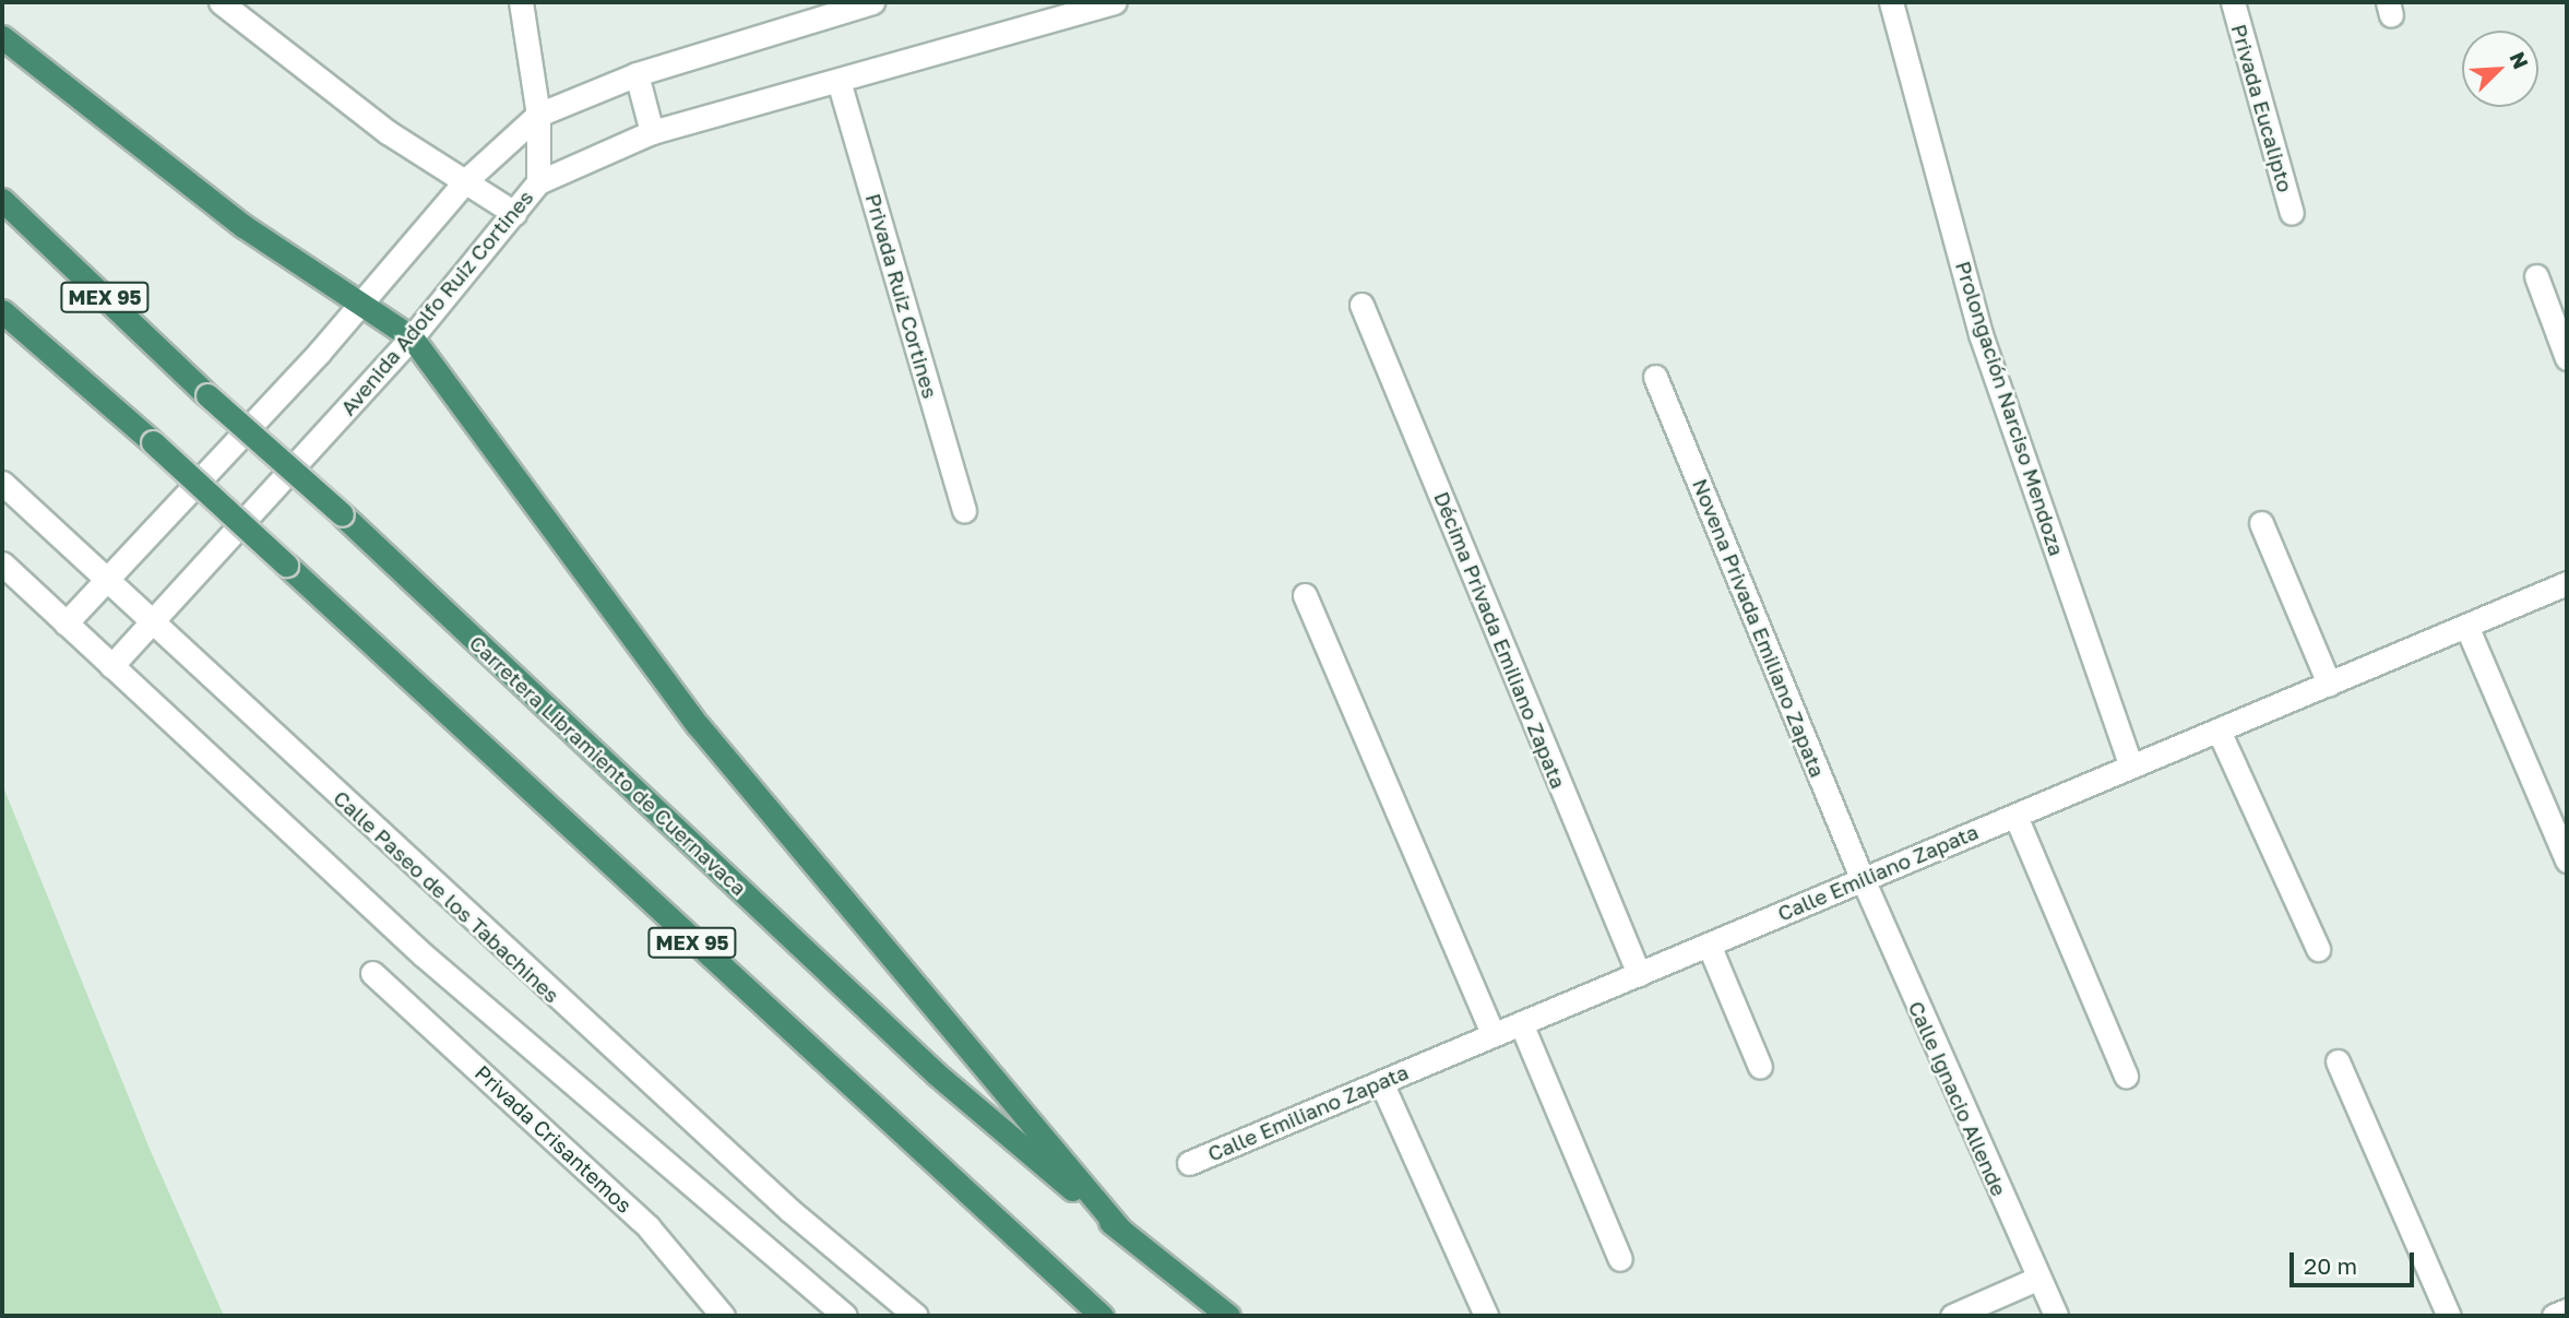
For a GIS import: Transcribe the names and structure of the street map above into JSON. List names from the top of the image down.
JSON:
{
  "streets": {
    "highway": ["MEX 95", "Carretera Libramiento de Cuernavaca"],
    "street": [
      "Privada Eucalipto",
      "Privada Ruiz Cortines",
      "Avenida Adolfo Ruiz Cortines",
      "Prolongación Narciso Mendoza",
      "Novena Privada Emiliano Zapata",
      "Décima Privada Emiliano Zapata",
      "Calle Emiliano Zapata",
      "Calle Paseo de los Tabachines",
      "Calle Ignacio Allende",
      "Privada Crisantemos"
    ]
  },
  "crossings": [
    ["Privada Ruiz Cortines", "Avenida Adolfo Ruiz Cortines"],
    ["Avenida Adolfo Ruiz Cortines", "Calle Paseo de los Tabachines"],
    ["Prolongación Narciso Mendoza", "Calle Emiliano Zapata"],
    ["Novena Privada Emiliano Zapata", "Calle Emiliano Zapata"],
    ["Novena Privada Emiliano Zapata", "Calle Ignacio Allende"],
    ["Décima Privada Emiliano Zapata", "Calle Emiliano Zapata"],
    ["Calle Emiliano Zapata", "Calle Ignacio Allende"]
  ],
  "scale_bar": "20 m",
  "north": "top right"
}
